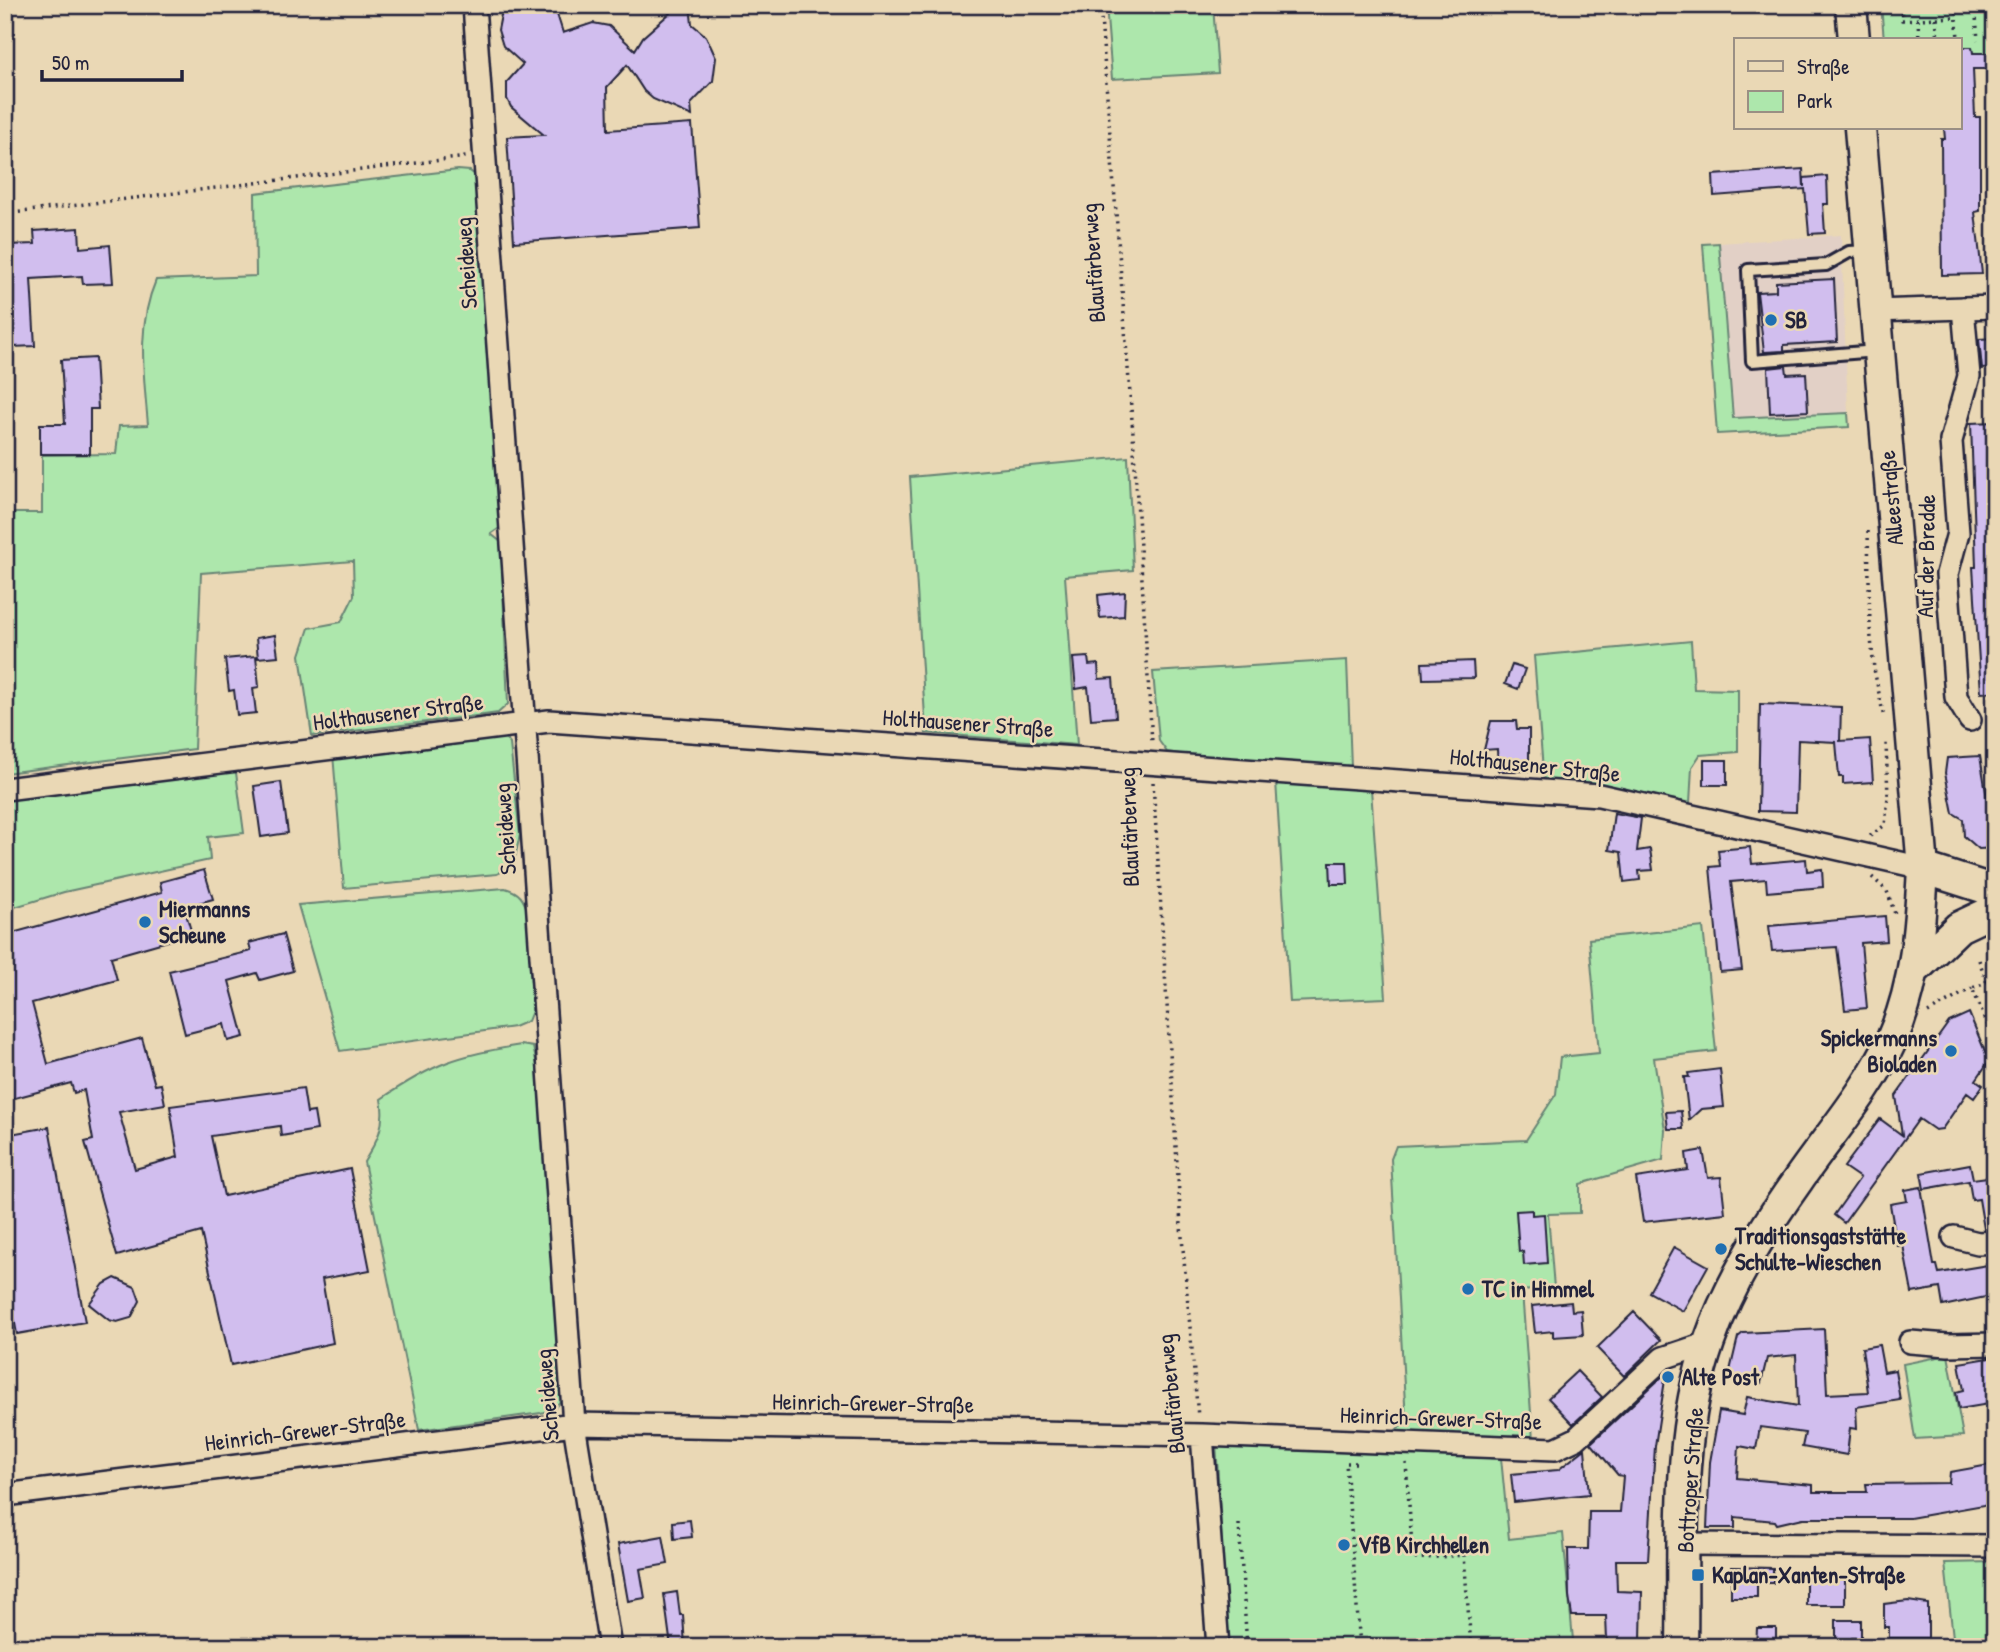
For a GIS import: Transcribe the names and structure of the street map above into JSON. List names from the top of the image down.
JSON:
{
  "streets": {
    "main road": ["Alleestraße", "Bottroper Straße"],
    "street": [
      "Scheideweg",
      "Blaufärberweg",
      "Auf der Bredde",
      "Holthausener Straße",
      "Heinrich-Grewer-Straße"
    ]
  },
  "crossings": [
    ["Scheideweg", "Holthausener Straße"],
    ["Scheideweg", "Heinrich-Grewer-Straße"],
    ["Blaufärberweg", "Holthausener Straße"],
    ["Blaufärberweg", "Heinrich-Grewer-Straße"],
    ["Alleestraße", "Holthausener Straße"],
    ["Alleestraße", "Bottroper Straße"],
    ["Holthausener Straße", "Bottroper Straße"],
    ["Heinrich-Grewer-Straße", "Bottroper Straße"]
  ],
  "places": {
    "other": [
      "SB",
      "Miermanns Scheune",
      "Spickermanns Bioladen",
      "Traditionsgaststätte Schulte-Wieschen",
      "TC in Himmel",
      "Alte Post",
      "VfB Kirchhellen"
    ],
    "transit": ["Kaplan-Xanten-Straße"]
  },
  "legend": ["Straße", "Park"],
  "scale_bar": "50 m"
}
